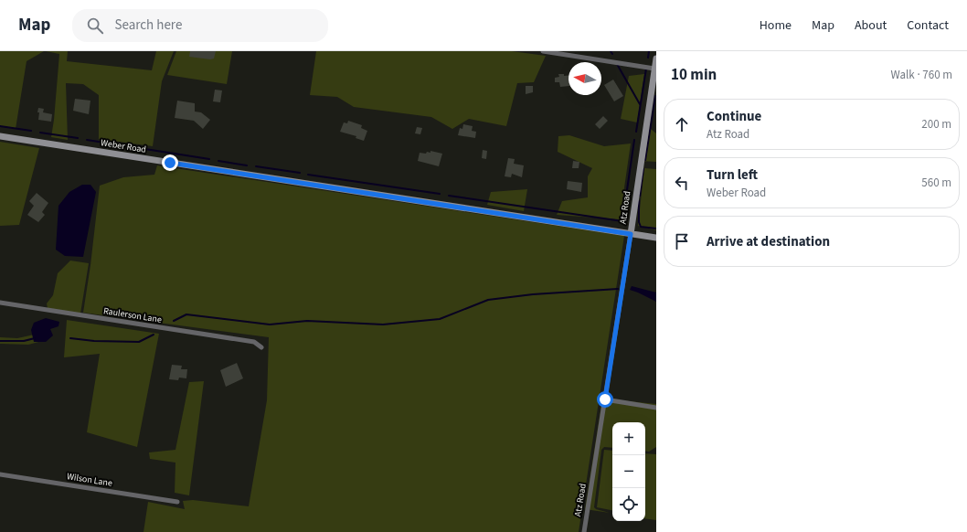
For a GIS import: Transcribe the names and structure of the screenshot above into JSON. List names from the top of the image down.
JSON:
{
  "streets": {
    "street": [
      "Weber Road",
      "Atz Road",
      "Raulerson Lane",
      "Wilson Lane"
    ]
  },
  "crossings": [
    ["Weber Road", "Atz Road"]
  ],
  "north": "left",
  "page": {
    "header": "Map",
    "search": "Search here",
    "nav": [
      "Home",
      "Map",
      "About",
      "Contact"
    ],
    "heading": ["10 min", "Walk · 760 m"],
    "list": [
      ["Continue", "Atz Road", "200 m"],
      ["Turn left", "Weber Road", "560 m"],
      "Arrive at destination"
    ],
    "map_buttons": ["+", "−"]
  }
}
